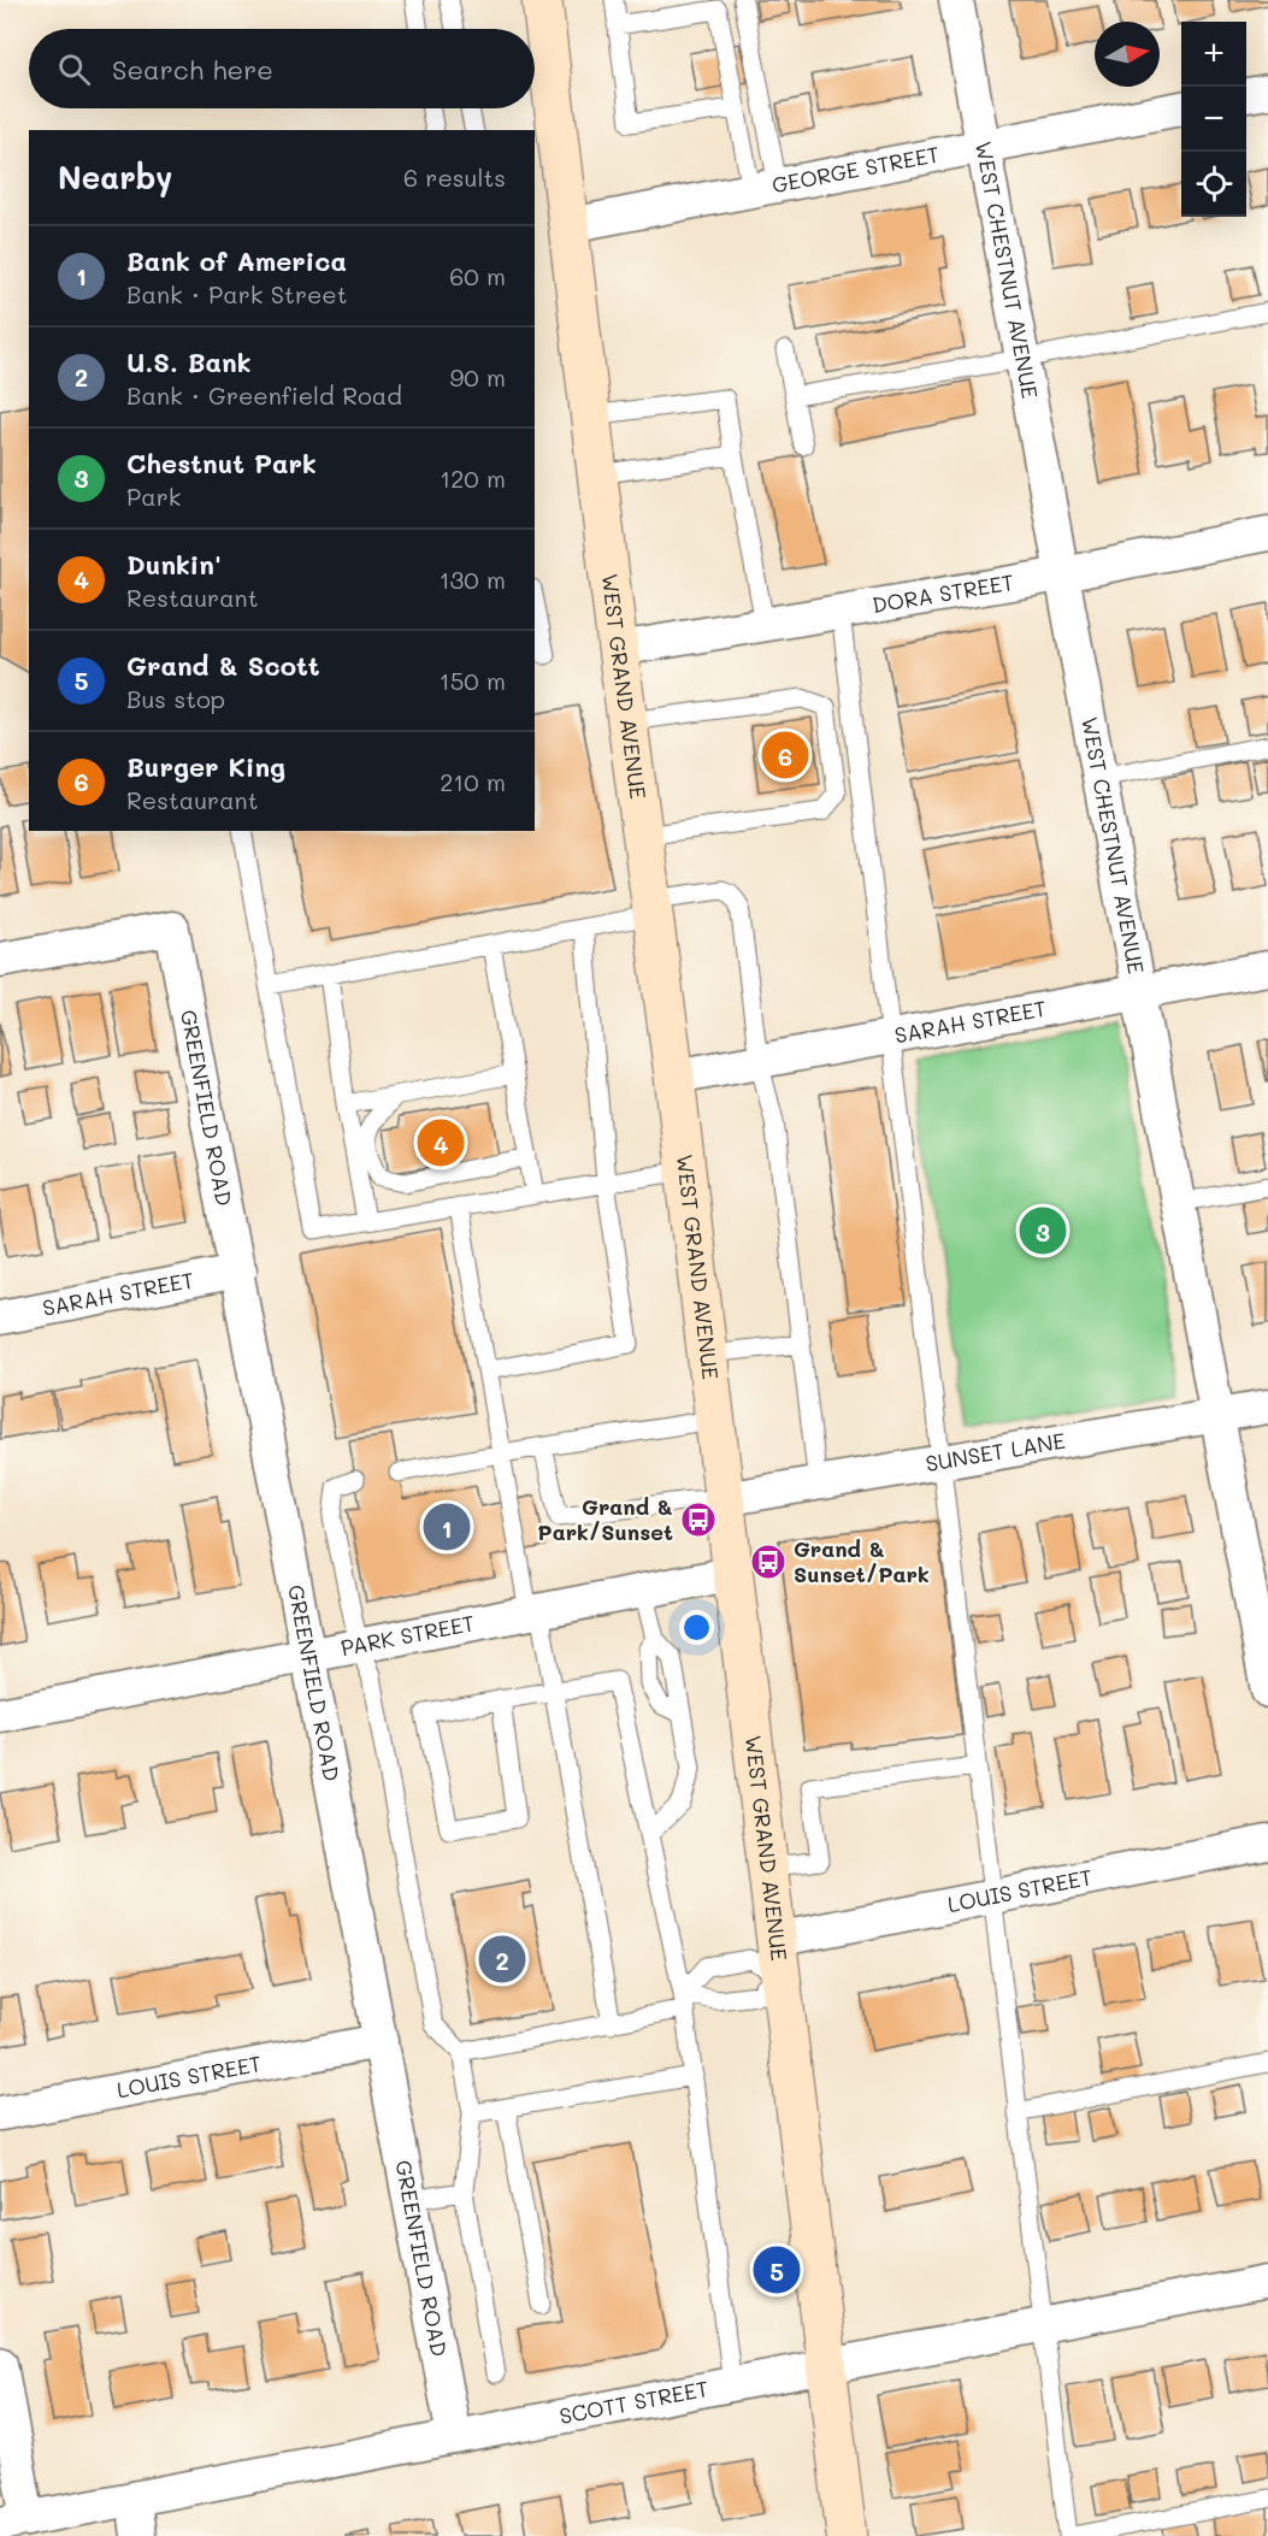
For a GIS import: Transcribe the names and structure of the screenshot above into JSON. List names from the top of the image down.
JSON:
{
  "streets": {
    "main road": ["WEST GRAND AVENUE"],
    "street": [
      "GEORGE STREET",
      "WEST CHESTNUT AVENUE",
      "DORA STREET",
      "SARAH STREET",
      "GREENFIELD ROAD",
      "SUNSET LANE",
      "PARK STREET",
      "LOUIS STREET",
      "SCOTT STREET"
    ]
  },
  "crossings": [
    ["GEORGE STREET", "WEST CHESTNUT AVENUE"],
    ["GEORGE STREET", "WEST GRAND AVENUE"],
    ["WEST CHESTNUT AVENUE", "DORA STREET"],
    ["WEST CHESTNUT AVENUE", "SARAH STREET"],
    ["WEST CHESTNUT AVENUE", "SUNSET LANE"],
    ["DORA STREET", "WEST GRAND AVENUE"],
    ["WEST GRAND AVENUE", "SARAH STREET"],
    ["WEST GRAND AVENUE", "SUNSET LANE"],
    ["WEST GRAND AVENUE", "PARK STREET"],
    ["WEST GRAND AVENUE", "LOUIS STREET"],
    ["WEST GRAND AVENUE", "SCOTT STREET"],
    ["SARAH STREET", "GREENFIELD ROAD"],
    ["GREENFIELD ROAD", "PARK STREET"],
    ["GREENFIELD ROAD", "LOUIS STREET"],
    ["GREENFIELD ROAD", "SCOTT STREET"]
  ],
  "places": {
    "bus stop": ["Grand & Park/Sunset", "Grand & Sunset/Park"]
  },
  "north": "right",
  "page": {
    "map_buttons": ["+", "−"],
    "search": "Search here",
    "heading": ["Nearby", "6 results"],
    "list": [
      {
        "mark": "1",
        "name": "Bank of America",
        "note": "Bank · Park Street",
        "value": "60 m"
      },
      {
        "mark": "2",
        "name": "U.S. Bank",
        "note": "Bank · Greenfield Road",
        "value": "90 m"
      },
      {
        "mark": "3",
        "name": "Chestnut Park",
        "note": "Park",
        "value": "120 m"
      },
      {
        "mark": "4",
        "name": "Dunkin'",
        "note": "Restaurant",
        "value": "130 m"
      },
      {
        "mark": "5",
        "name": "Grand & Scott",
        "note": "Bus stop",
        "value": "150 m"
      },
      {
        "mark": "6",
        "name": "Burger King",
        "note": "Restaurant",
        "value": "210 m"
      }
    ],
    "pins": [
      "6",
      "4",
      "3",
      "1",
      "2",
      "5"
    ]
  }
}
